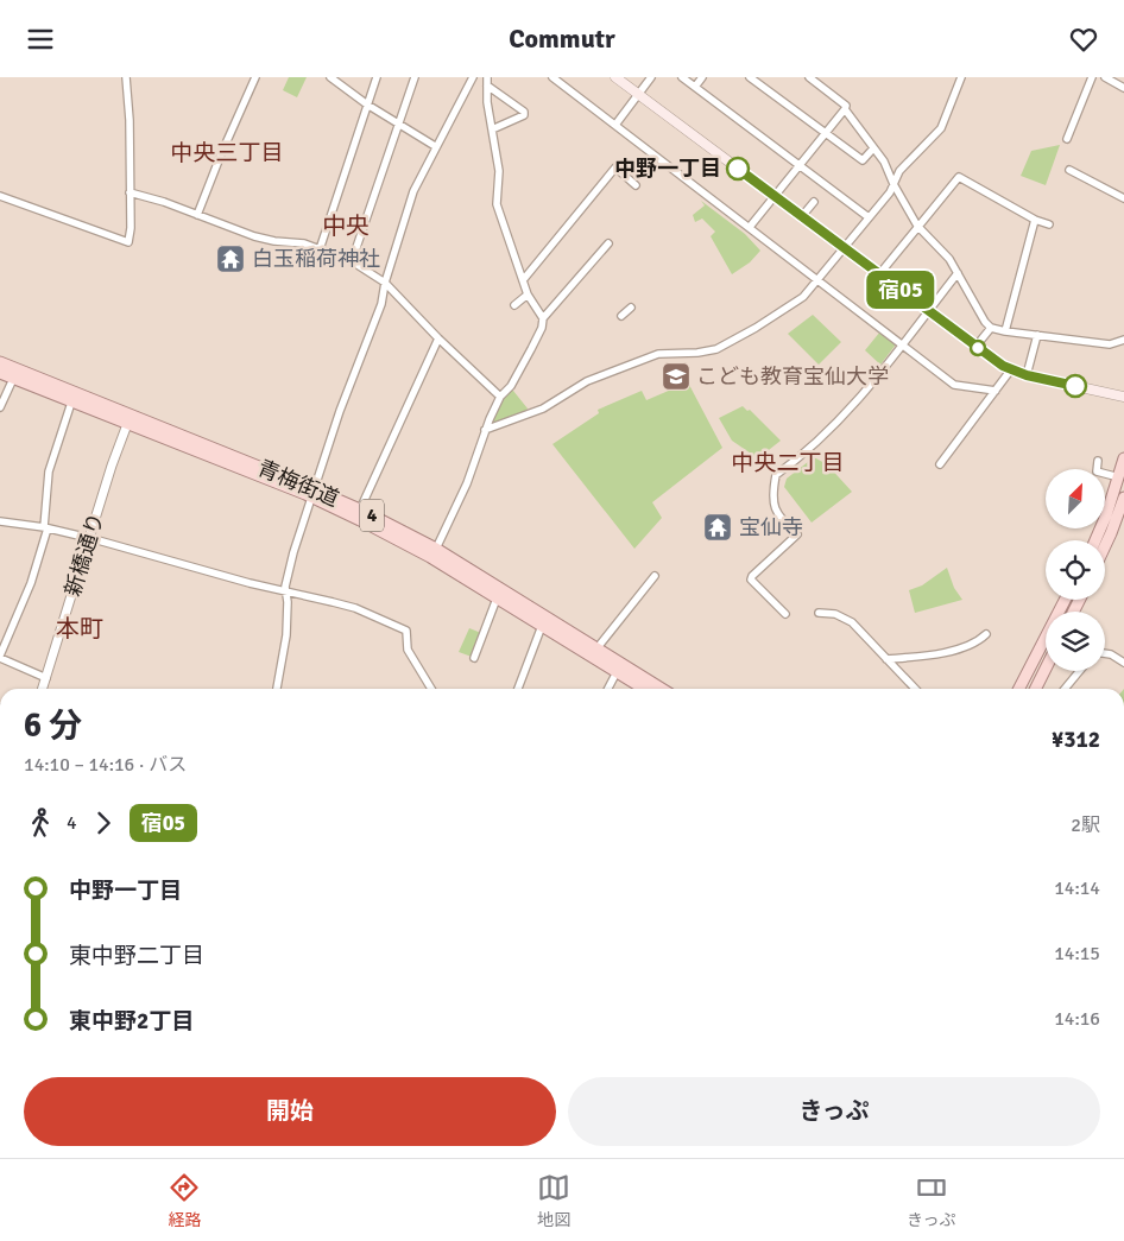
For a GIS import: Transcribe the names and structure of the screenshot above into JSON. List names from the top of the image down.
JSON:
{
  "streets": {
    "main road": ["青梅街道", "4"],
    "street": ["新橋通り"]
  },
  "crossings": [
    ["青梅街道", "新橋通り"]
  ],
  "districts": [
    "中央三丁目",
    "中央",
    "中央二丁目",
    "本町"
  ],
  "places": {
    "other": ["中野一丁目"],
    "temple": ["白玉稲荷神社", "宝仙寺"],
    "school or university": ["こども教育宝仙大学"]
  },
  "lines": ["bus line 宿05"],
  "north": "top right",
  "page": {
    "header": "Commutr",
    "on_map": "宿05",
    "heading": ["6 分", "14:10 – 14:16 · バス", "¥312"],
    "legs": ["4", "宿05", "2駅"],
    "list": [
      {
        "name": "中野一丁目",
        "value": "14:14"
      },
      {
        "name": "東中野二丁目",
        "value": "14:15"
      },
      {
        "name": "東中野2丁目",
        "value": "14:16"
      }
    ],
    "buttons": ["開始", "きっぷ"],
    "tabs": ["経路", "地図", "きっぷ"]
  }
}
